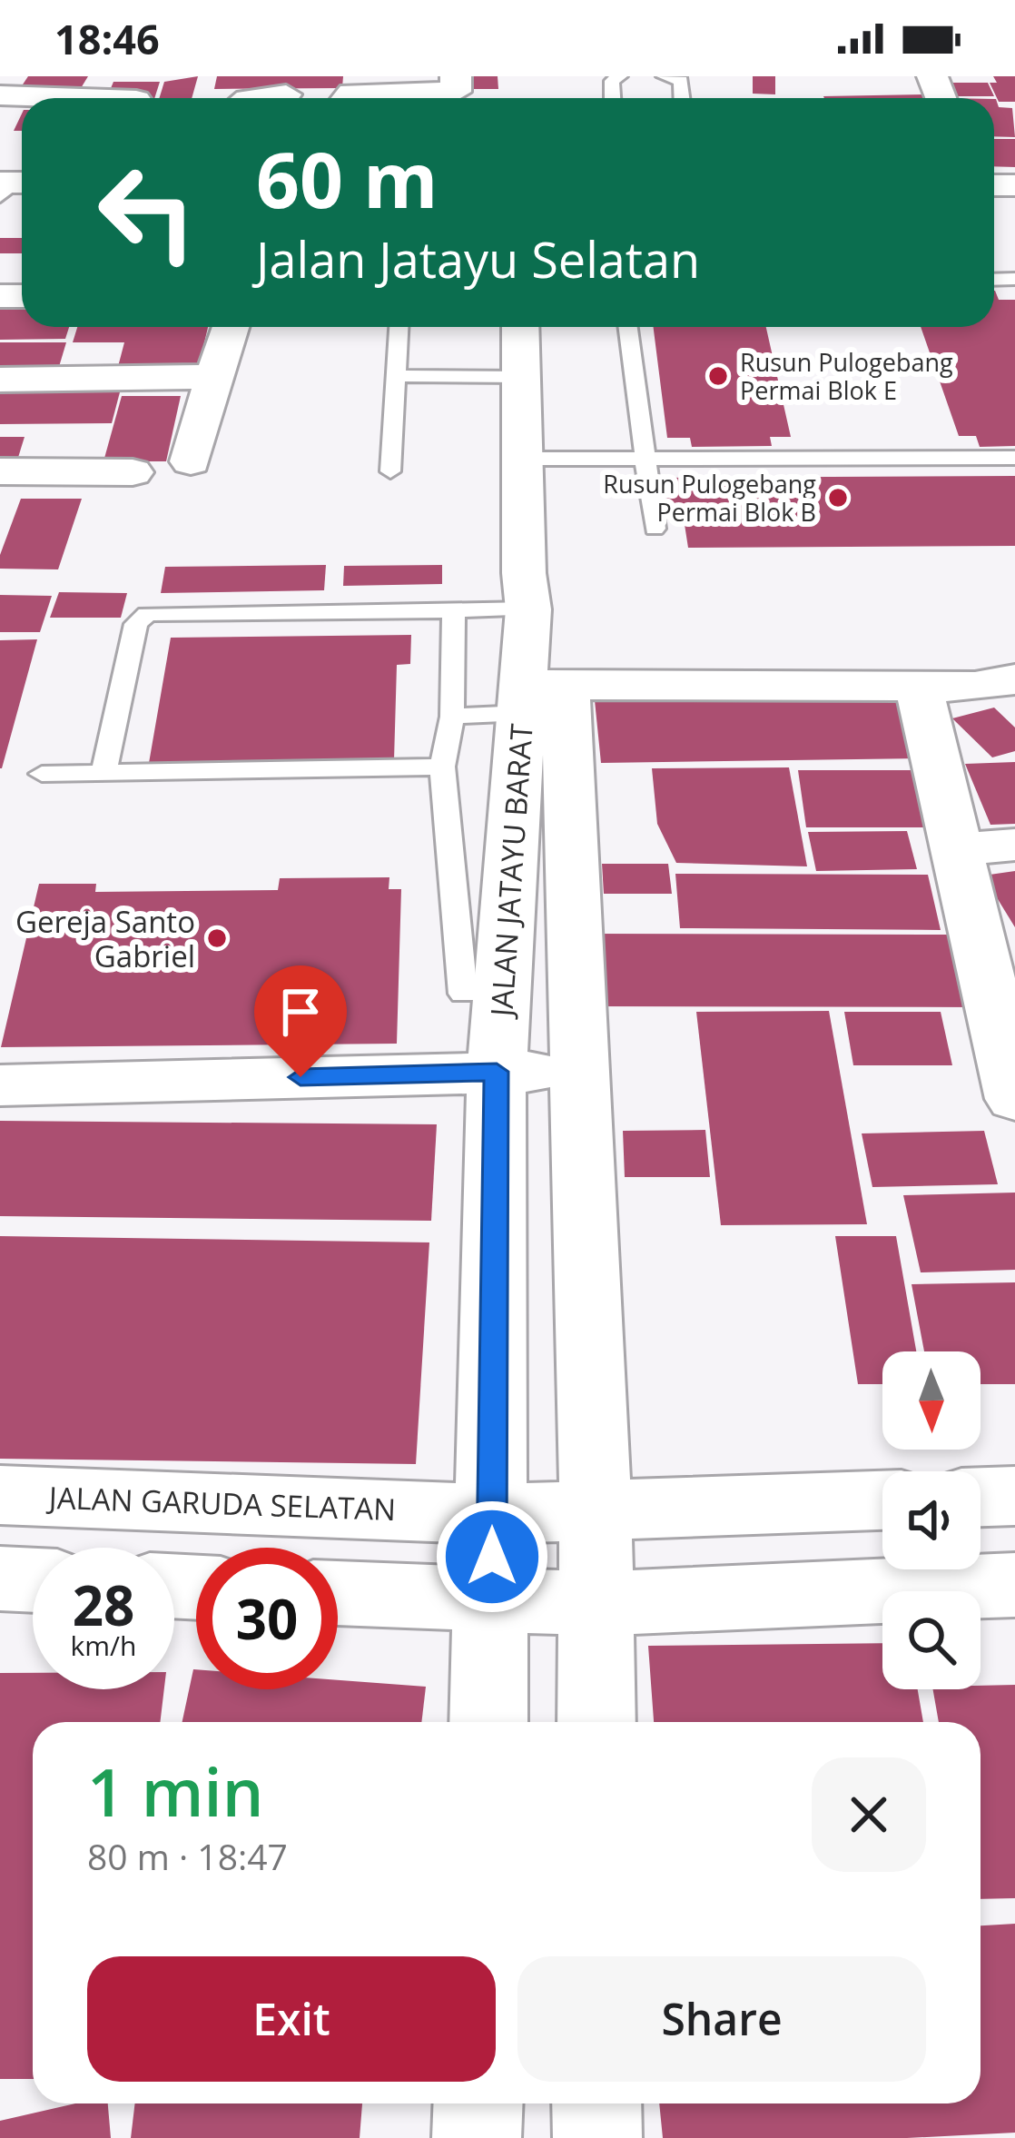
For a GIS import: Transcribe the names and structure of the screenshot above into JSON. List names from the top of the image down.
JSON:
{
  "streets": {
    "street": ["JALAN JATAYU BARAT", "JALAN GARUDA SELATAN"]
  },
  "crossings": [
    ["JALAN JATAYU BARAT", "JALAN GARUDA SELATAN"]
  ],
  "places": ["Rusun Pulogebang Permai Blok E", "Rusun Pulogebang Permai Blok B", "Gereja Santo Gabriel"],
  "north": "bottom",
  "page": {
    "status": "18:46",
    "turn": ["60 m", "Jalan Jatayu Selatan"],
    "speed": "28 km/h",
    "limit": "30",
    "heading": ["1 min", "80 m · 18:47"],
    "buttons": ["Exit", "Share"]
  }
}
